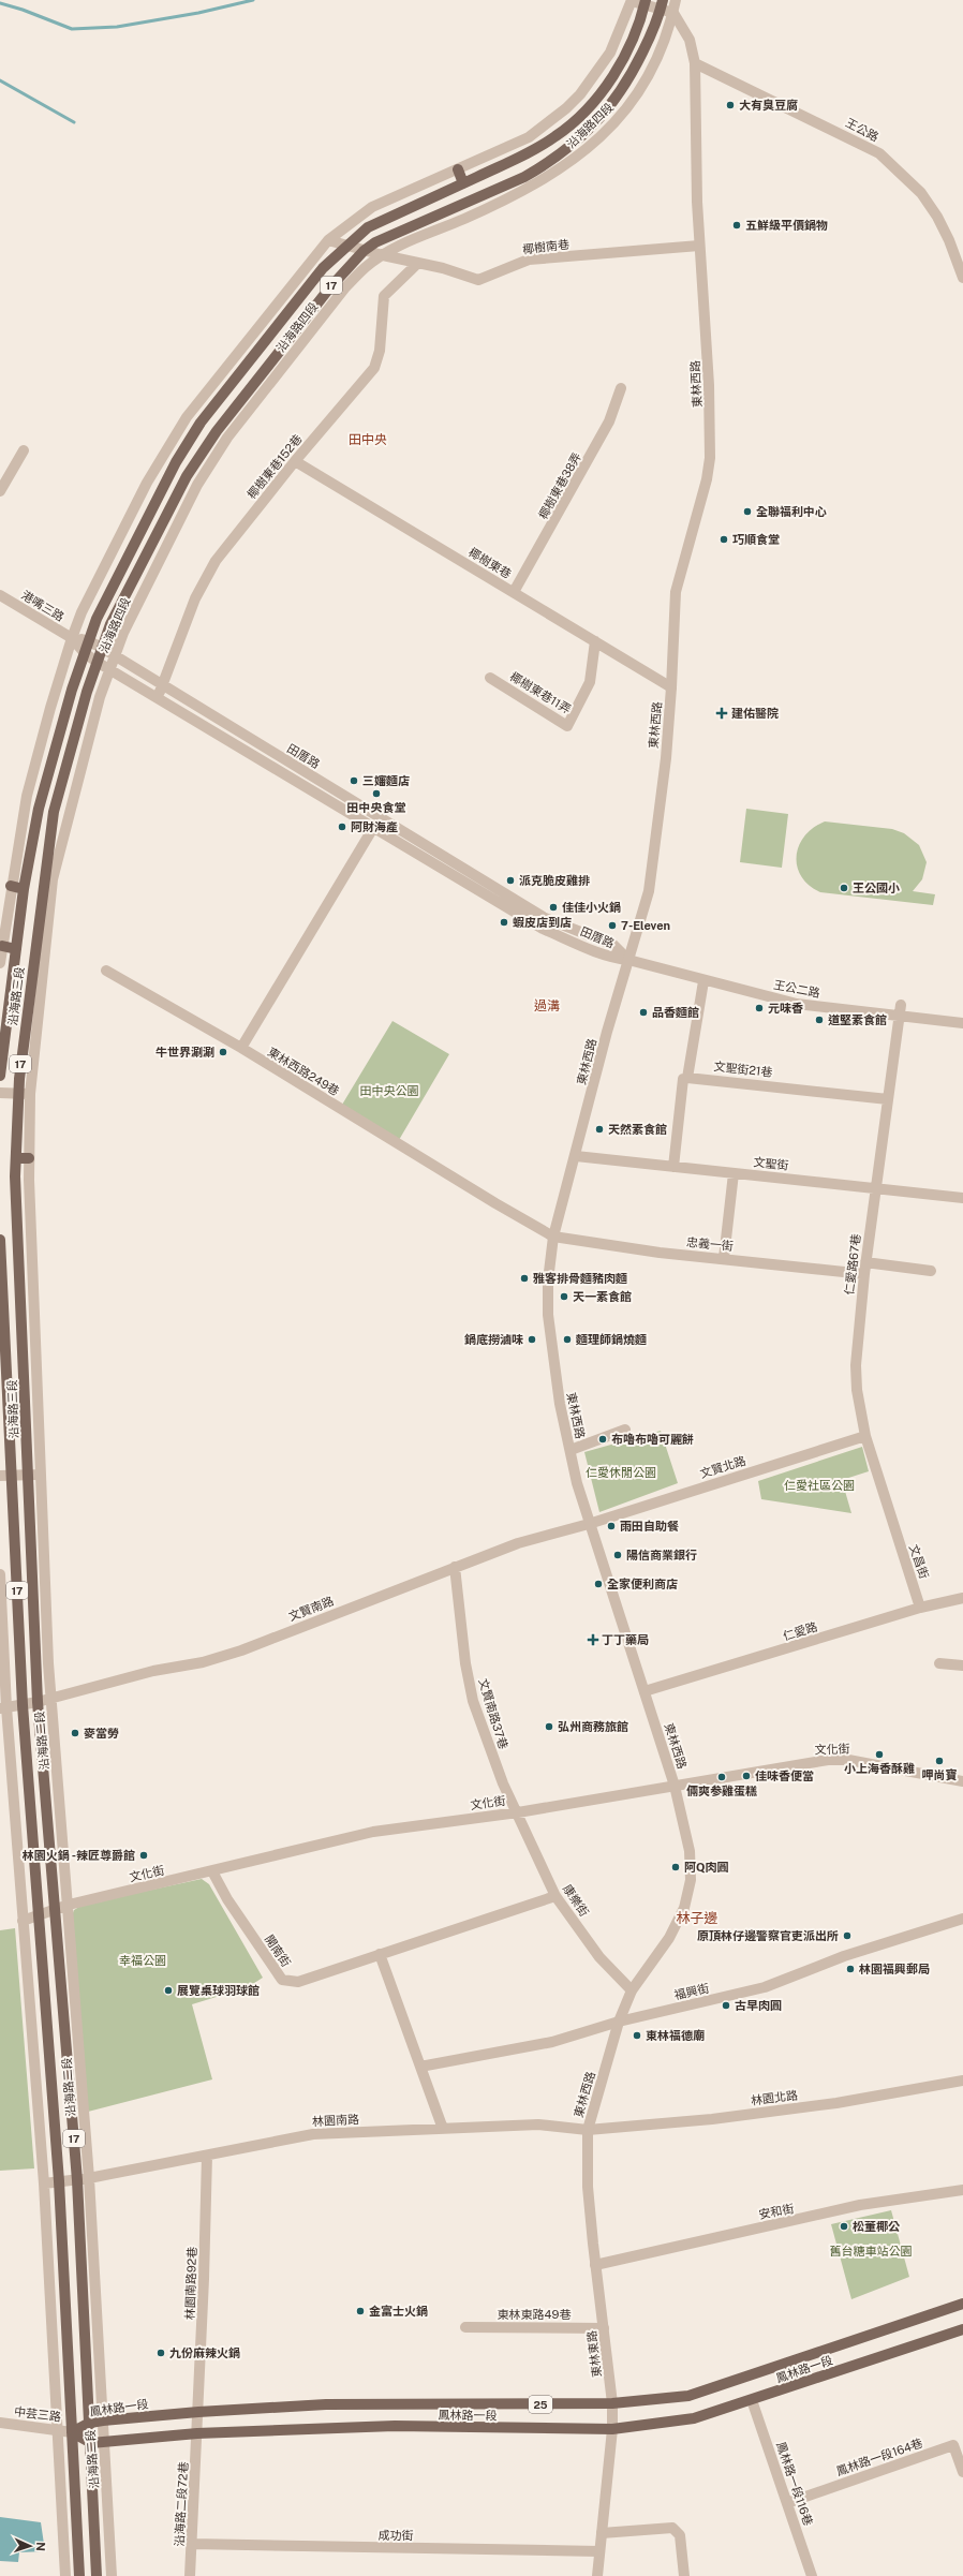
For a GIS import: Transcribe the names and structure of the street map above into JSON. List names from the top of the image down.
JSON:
{
  "streets": {
    "main road": [
      "沿海路四段",
      "17",
      "沿海路三段",
      "沿海路二段",
      "鳳林路一段",
      "25"
    ],
    "street": [
      "王公路",
      "椰樹南巷",
      "東林西路",
      "椰樹東巷152巷",
      "椰樹東巷38弄",
      "椰樹東巷",
      "港嘴三路",
      "椰樹東巷11弄",
      "田厝路",
      "王公二路",
      "文聖街21巷",
      "東林西路249巷",
      "文聖街",
      "忠義一街",
      "仁愛路67巷",
      "文賢北路",
      "文昌街",
      "文賢南路",
      "仁愛路",
      "文賢南路37巷",
      "文化街",
      "康樂街",
      "開南街",
      "福興街",
      "林園北路",
      "林園南路",
      "安和街",
      "林園南路92巷",
      "東林東路49巷",
      "東林東路",
      "中芸三路",
      "鳳林路一段164巷",
      "鳳林路一段116巷",
      "沿海路二段72巷",
      "成功街"
    ]
  },
  "crossings": [
    ["沿海路四段", "椰樹南巷"],
    ["沿海路四段", "東林西路"],
    ["沿海路四段", "田厝路"],
    ["沿海路四段", "沿海路三段"],
    ["王公路", "東林西路"],
    ["椰樹南巷", "東林西路"],
    ["椰樹南巷", "椰樹東巷152巷"],
    ["東林西路", "椰樹東巷"],
    ["東林西路", "田厝路"],
    ["東林西路", "王公二路"],
    ["東林西路", "東林西路249巷"],
    ["東林西路", "文聖街"],
    ["東林西路", "忠義一街"],
    ["東林西路", "文賢北路"],
    ["東林西路", "文賢南路"],
    ["東林西路", "仁愛路"],
    ["東林西路", "文化街"],
    ["東林西路", "康樂街"],
    ["東林西路", "福興街"],
    ["東林西路", "林園北路"],
    ["東林西路", "林園南路"],
    ["東林西路", "東林東路"],
    ["椰樹東巷152巷", "椰樹東巷"],
    ["椰樹東巷152巷", "田厝路"],
    ["椰樹東巷38弄", "椰樹東巷"],
    ["椰樹東巷", "椰樹東巷11弄"],
    ["港嘴三路", "田厝路"],
    ["港嘴三路", "沿海路三段"],
    ["田厝路", "王公二路"],
    ["田厝路", "沿海路三段"],
    ["王公二路", "仁愛路67巷"],
    ["沿海路三段", "文賢南路"],
    ["沿海路三段", "沿海路二段"],
    ["文聖街21巷", "仁愛路67巷"],
    ["東林西路249巷", "忠義一街"],
    ["文聖街", "仁愛路67巷"],
    ["忠義一街", "仁愛路67巷"],
    ["仁愛路67巷", "文賢北路"],
    ["仁愛路67巷", "文昌街"],
    ["文賢北路", "文賢南路"],
    ["文昌街", "仁愛路"],
    ["文賢南路", "文賢南路37巷"],
    ["文賢南路", "沿海路二段"],
    ["文賢南路37巷", "文化街"],
    ["文賢南路37巷", "康樂街"],
    ["沿海路二段", "文化街"],
    ["沿海路二段", "林園南路"],
    ["沿海路二段", "鳳林路一段"],
    ["沿海路二段", "中芸三路"],
    ["文化街", "康樂街"],
    ["文化街", "開南街"],
    ["康樂街", "開南街"],
    ["林園北路", "林園南路"],
    ["林園北路", "東林東路"],
    ["林園南路", "林園南路92巷"],
    ["林園南路", "東林東路"],
    ["安和街", "東林東路"],
    ["林園南路92巷", "鳳林路一段"],
    ["林園南路92巷", "沿海路二段72巷"],
    ["東林東路49巷", "東林東路"],
    ["東林東路", "鳳林路一段"],
    ["東林東路", "成功街"],
    ["鳳林路一段", "中芸三路"],
    ["鳳林路一段", "鳳林路一段116巷"],
    ["鳳林路一段", "沿海路二段72巷"],
    ["鳳林路一段164巷", "鳳林路一段116巷"],
    ["沿海路二段72巷", "成功街"]
  ],
  "districts": ["田中央", "過溝", "林子邊"],
  "parks": [
    "田中央公園",
    "仁愛休閒公園",
    "仁愛社區公園",
    "幸福公園",
    "舊台糖車站公園"
  ],
  "places": {
    "other": [
      "大有臭豆腐",
      "五鮮級平價鍋物",
      "全聯福利中心",
      "巧順食堂",
      "三嬸麵店",
      "田中央食堂",
      "阿財海產",
      "派克脆皮雞排",
      "王公國小",
      "佳佳小火鍋",
      "蝦皮店到店",
      "7-Eleven",
      "元味香",
      "品香麵館",
      "道堅素食館",
      "牛世界涮涮",
      "天然素食館",
      "雅客排骨麵豬肉麵",
      "天一素食館",
      "鍋底撈滷味",
      "麵理師鍋燒麵",
      "布嚕布嚕可麗餅",
      "雨田自助餐",
      "陽信商業銀行",
      "全家便利商店",
      "弘州商務旅館",
      "麥當勞",
      "小上海香酥雞",
      "呷尚寶",
      "佳味香便當",
      "倆爽参雞蛋糕",
      "林園火鍋 -辣匠尊爵館",
      "阿Q肉圓",
      "原頂林仔邊警察官吏派出所",
      "林園福興郵局",
      "展覽桌球羽球館",
      "古早肉圓",
      "東林福德廟",
      "松董椰公",
      "金富士火鍋",
      "九份麻辣火鍋"
    ],
    "health": ["建佑醫院", "丁丁藥局"]
  },
  "north": "right"
}
